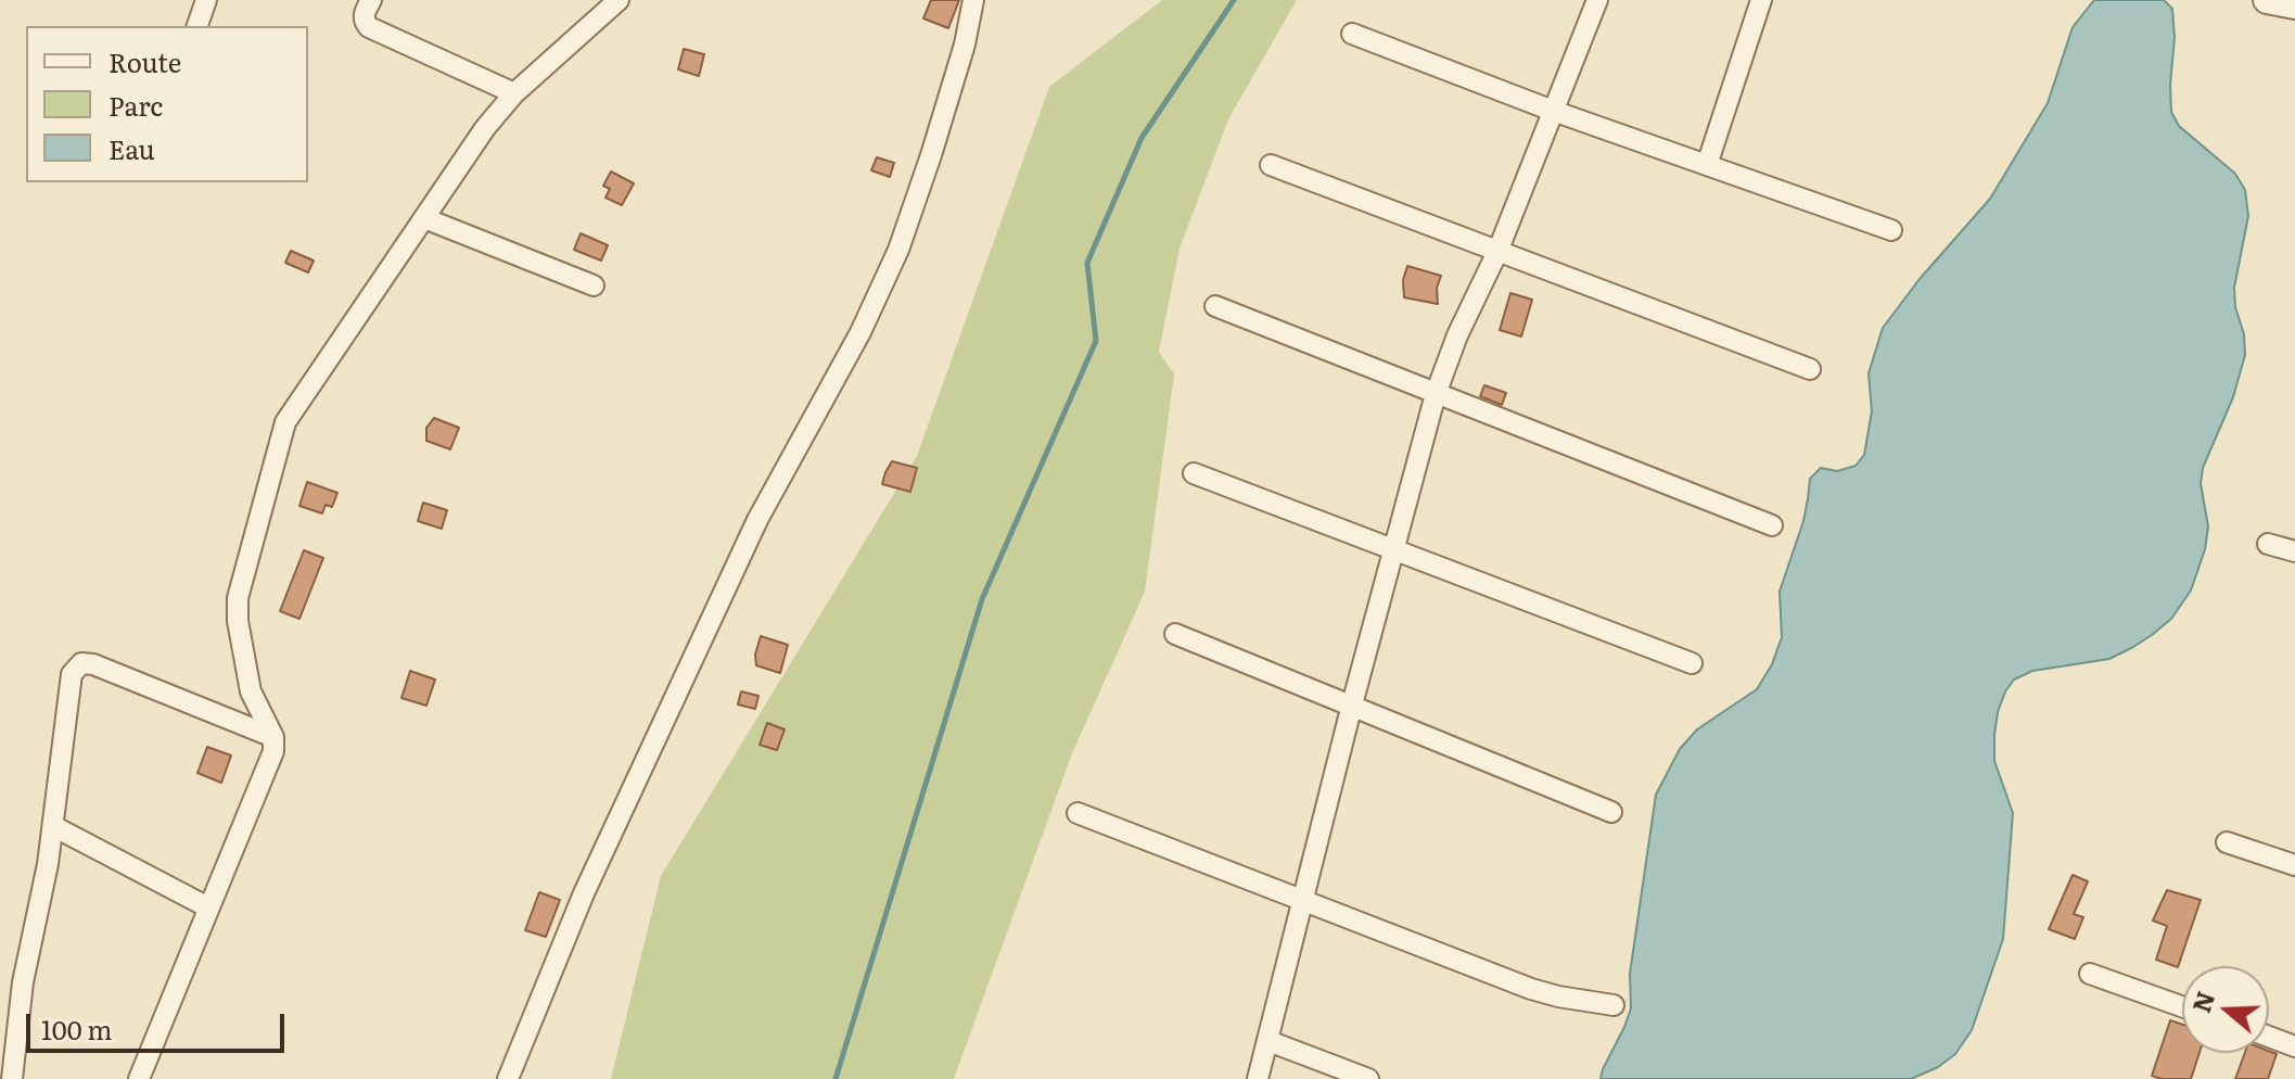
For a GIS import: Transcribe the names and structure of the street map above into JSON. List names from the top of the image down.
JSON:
{
  "legend": ["Route", "Parc", "Eau"],
  "scale_bar": "100 m",
  "north": "left"
}
